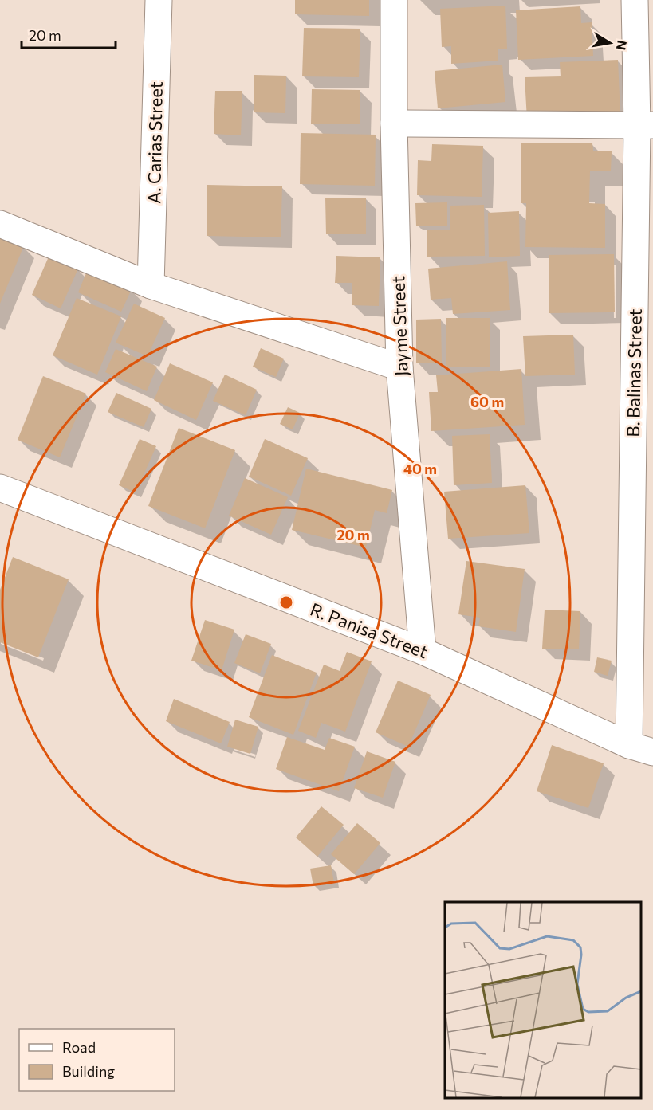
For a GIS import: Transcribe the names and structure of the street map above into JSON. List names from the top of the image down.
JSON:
{
  "streets": {
    "street": [
      "A. Carias Street",
      "Jayme Street",
      "B. Balinas Street",
      "R. Panisa Street"
    ]
  },
  "crossings": [
    ["Jayme Street", "R. Panisa Street"],
    ["B. Balinas Street", "R. Panisa Street"]
  ],
  "legend": ["Road", "Building"],
  "scale_bar": "20 m",
  "north": "right",
  "rings": ["60 m", "40 m", "20 m"]
}
